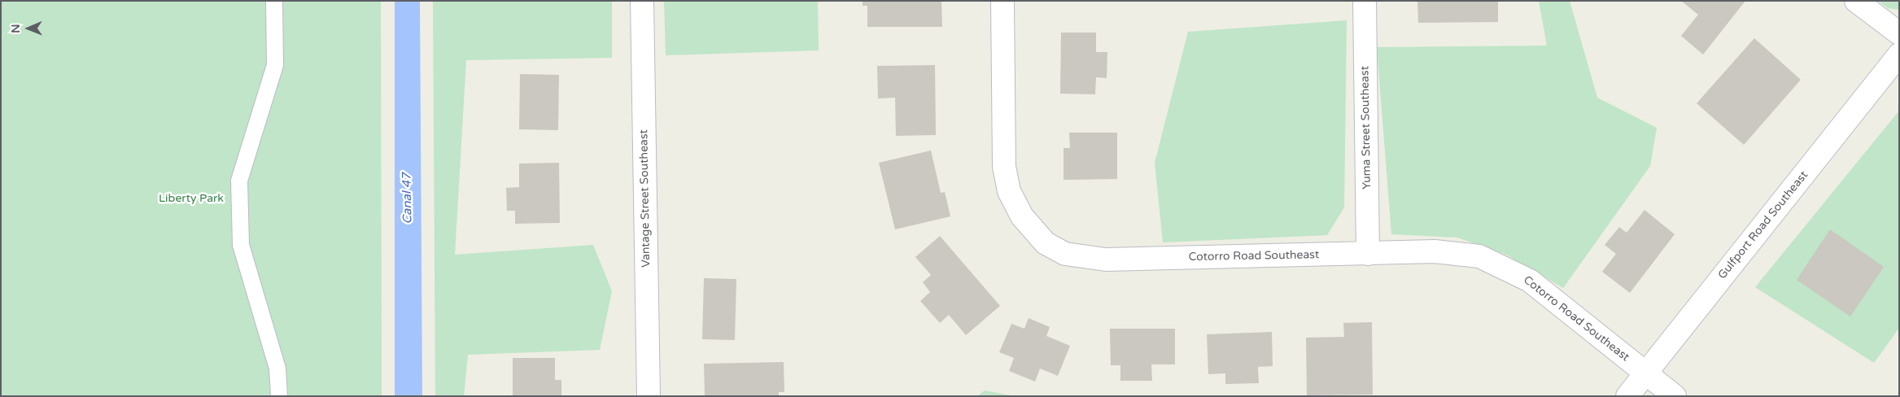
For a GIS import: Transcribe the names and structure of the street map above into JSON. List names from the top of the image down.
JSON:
{
  "streets": {
    "street": [
      "Yuma Street Southeast",
      "Vantage Street Southeast",
      "Gulfport Road Southeast",
      "Cotorro Road Southeast"
    ]
  },
  "crossings": [
    ["Yuma Street Southeast", "Cotorro Road Southeast"],
    ["Gulfport Road Southeast", "Cotorro Road Southeast"]
  ],
  "water": ["Canal 47"],
  "parks": ["Liberty Park"],
  "north": "left"
}
